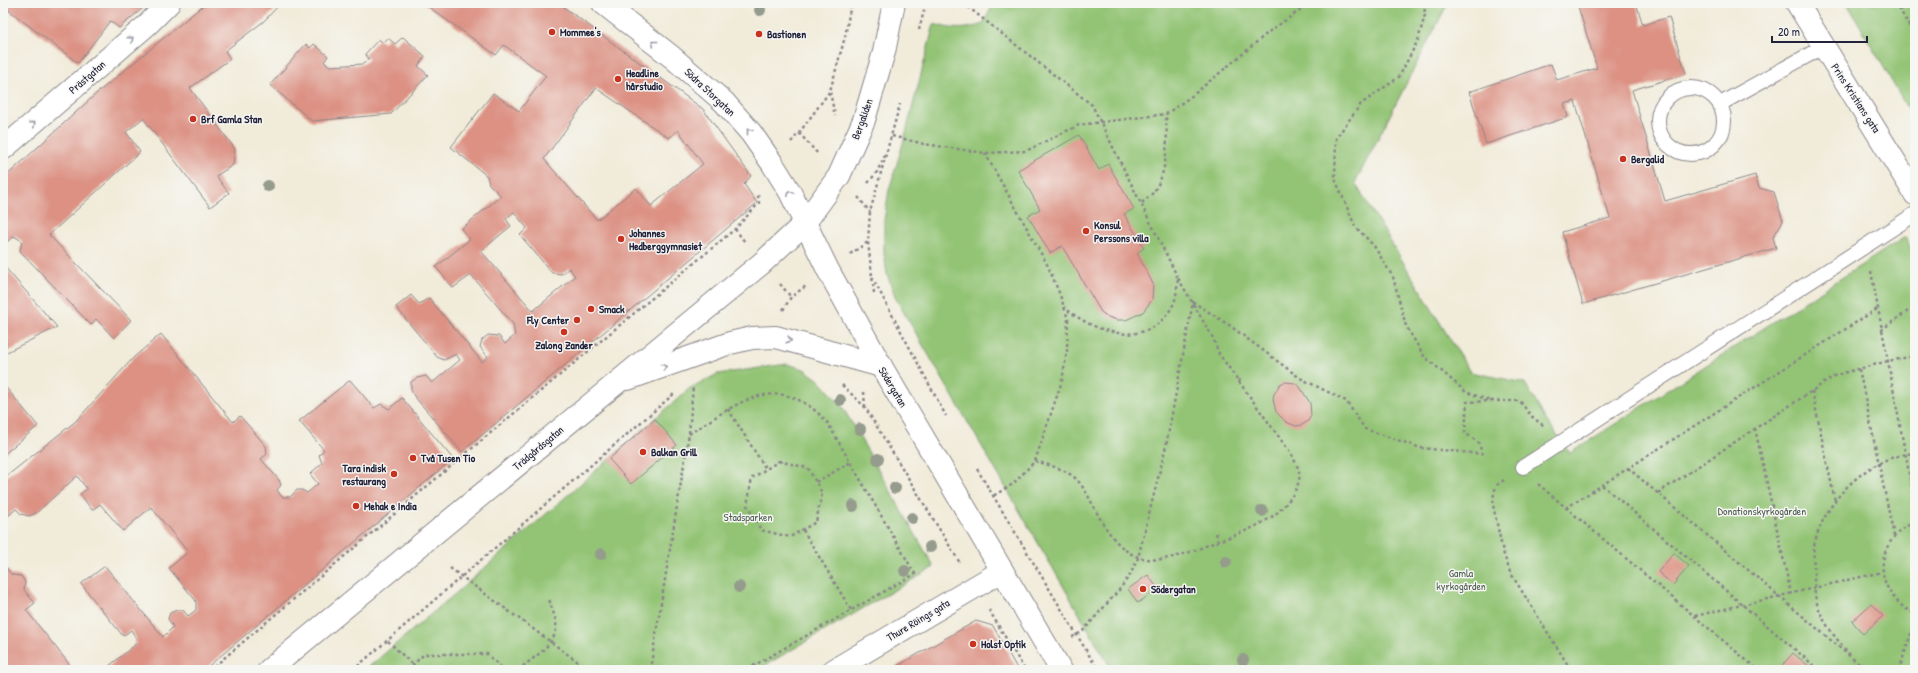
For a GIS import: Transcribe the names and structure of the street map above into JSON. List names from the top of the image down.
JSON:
{
  "streets": {
    "street": [
      "Prästgatan",
      "Södra Storgatan",
      "Prins Kristians gata",
      "Bergaliden",
      "Södergatan",
      "Trädgårdsgatan",
      "Thure Röings gata"
    ]
  },
  "crossings": [
    ["Södra Storgatan", "Bergaliden"],
    ["Södra Storgatan", "Södergatan"],
    ["Södra Storgatan", "Trädgårdsgatan"],
    ["Bergaliden", "Södergatan"],
    ["Bergaliden", "Trädgårdsgatan"],
    ["Södergatan", "Trädgårdsgatan"],
    ["Södergatan", "Thure Röings gata"]
  ],
  "one_way": ["Prästgatan", "Södra Storgatan"],
  "parks": ["Donationskyrkogården", "Stadsparken", "Gamla kyrkogården"],
  "places": [
    "Mommee's",
    "Bastionen",
    "Headline hårstudio",
    "Brf Gamla Stan",
    "Bergalid",
    "Konsul Perssons villa",
    "Johannes Hedberggymnasiet",
    "Smack",
    "Fly Center",
    "Zalong Zander",
    "Balkan Grill",
    "Två Tusen Tio",
    "Tara indisk restaurang",
    "Mehak e India",
    "Södergatan",
    "Holst Optik"
  ],
  "scale_bar": "20 m"
}
